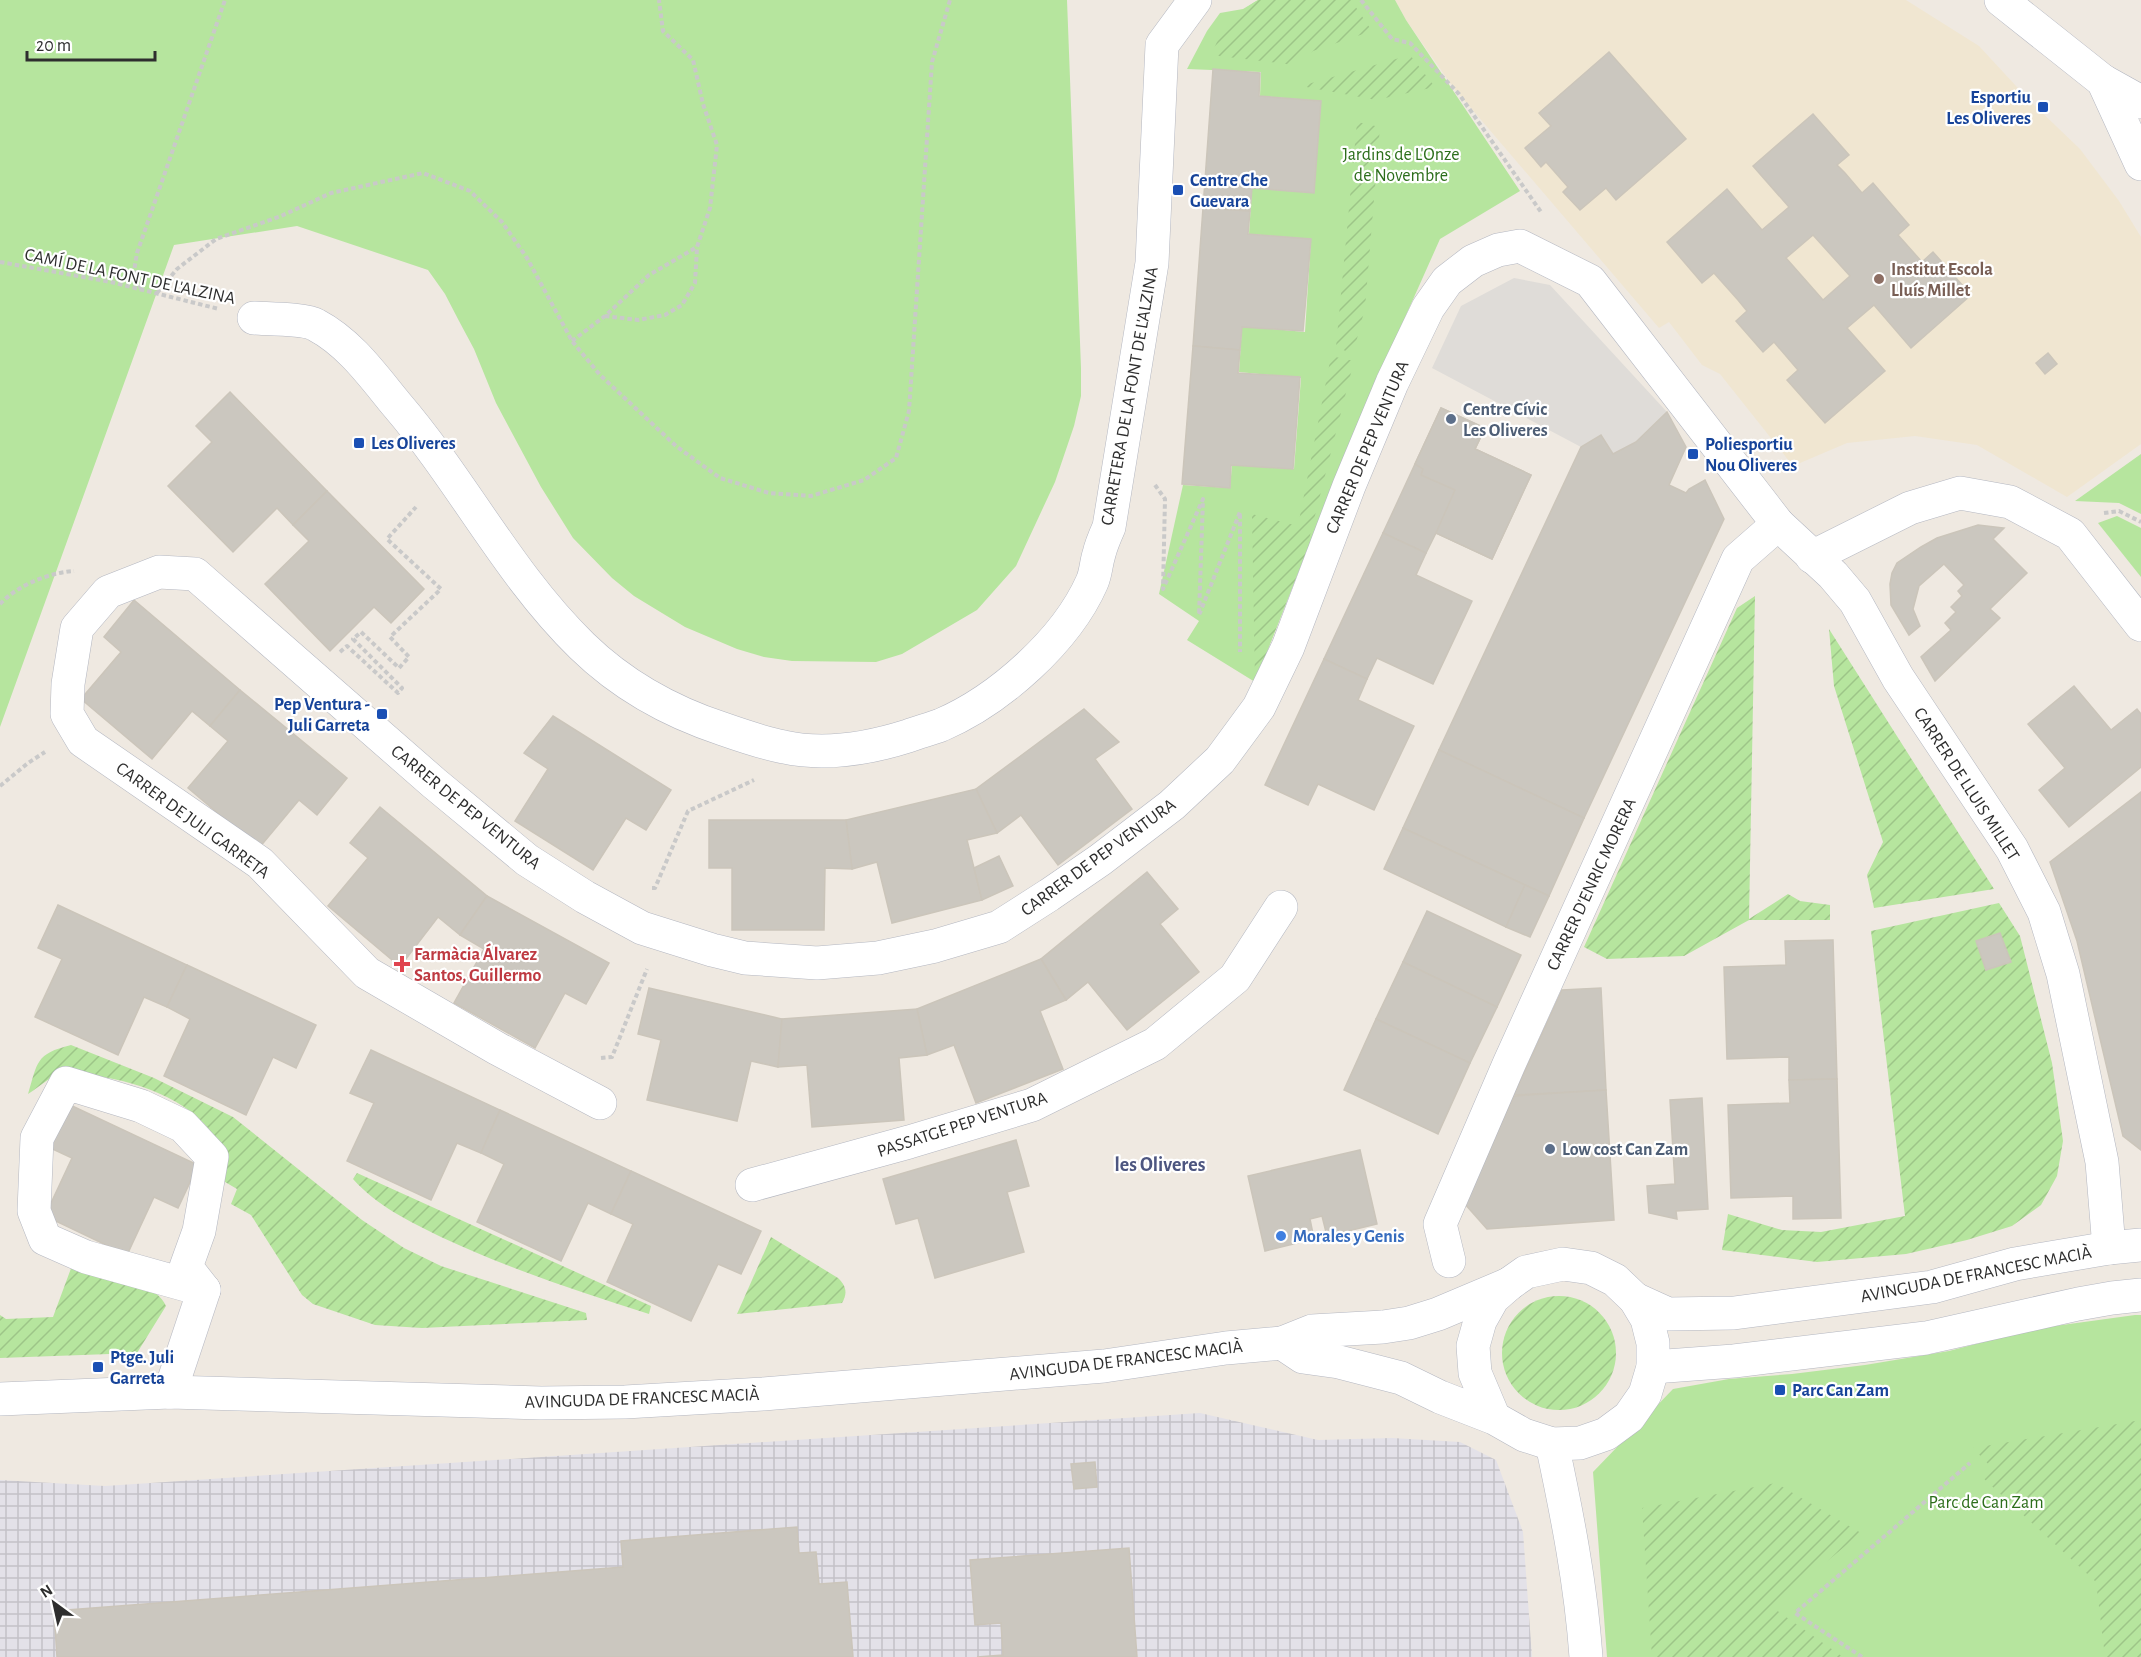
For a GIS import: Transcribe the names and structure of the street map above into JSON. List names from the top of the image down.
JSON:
{
  "streets": {
    "street": [
      "CARRETERA DE LA FONT DE L'ALZINA",
      "CARRER DE PEP VENTURA",
      "CARRER DE LLUIS MILLET",
      "CARRER DE JULI GARRETA",
      "CARRER D'ENRIC MORERA",
      "PASSATGE PEP VENTURA",
      "AVINGUDA DE FRANCESC MACIÀ"
    ],
    "path": ["CAMÍ DE LA FONT DE L'ALZINA"]
  },
  "crossings": [
    ["CAMÍ DE LA FONT DE L'ALZINA", "CARRETERA DE LA FONT DE L'ALZINA"],
    ["CARRER DE PEP VENTURA", "CARRER DE LLUIS MILLET"],
    ["CARRER DE PEP VENTURA", "CARRER DE JULI GARRETA"],
    ["CARRER DE PEP VENTURA", "CARRER D'ENRIC MORERA"],
    ["CARRER DE LLUIS MILLET", "AVINGUDA DE FRANCESC MACIÀ"]
  ],
  "districts": ["les Oliveres"],
  "parks": ["Jardins de L'Onze de Novembre", "Parc de Can Zam"],
  "places": {
    "transit": [
      "Esportiu Les Oliveres",
      "Centre Che Guevara",
      "Les Oliveres",
      "Poliesportiu Nou Oliveres",
      "Pep Ventura - Juli Garreta",
      "Ptge. Juli Garreta",
      "Parc Can Zam"
    ],
    "other": [
      "Institut Escola Lluís Millet",
      "Centre Cívic Les Oliveres",
      "Low cost Can Zam",
      "Morales y Genis"
    ],
    "health": ["Farmàcia Álvarez Santos, Guillermo"]
  },
  "scale_bar": "20 m",
  "north": "top left"
}
